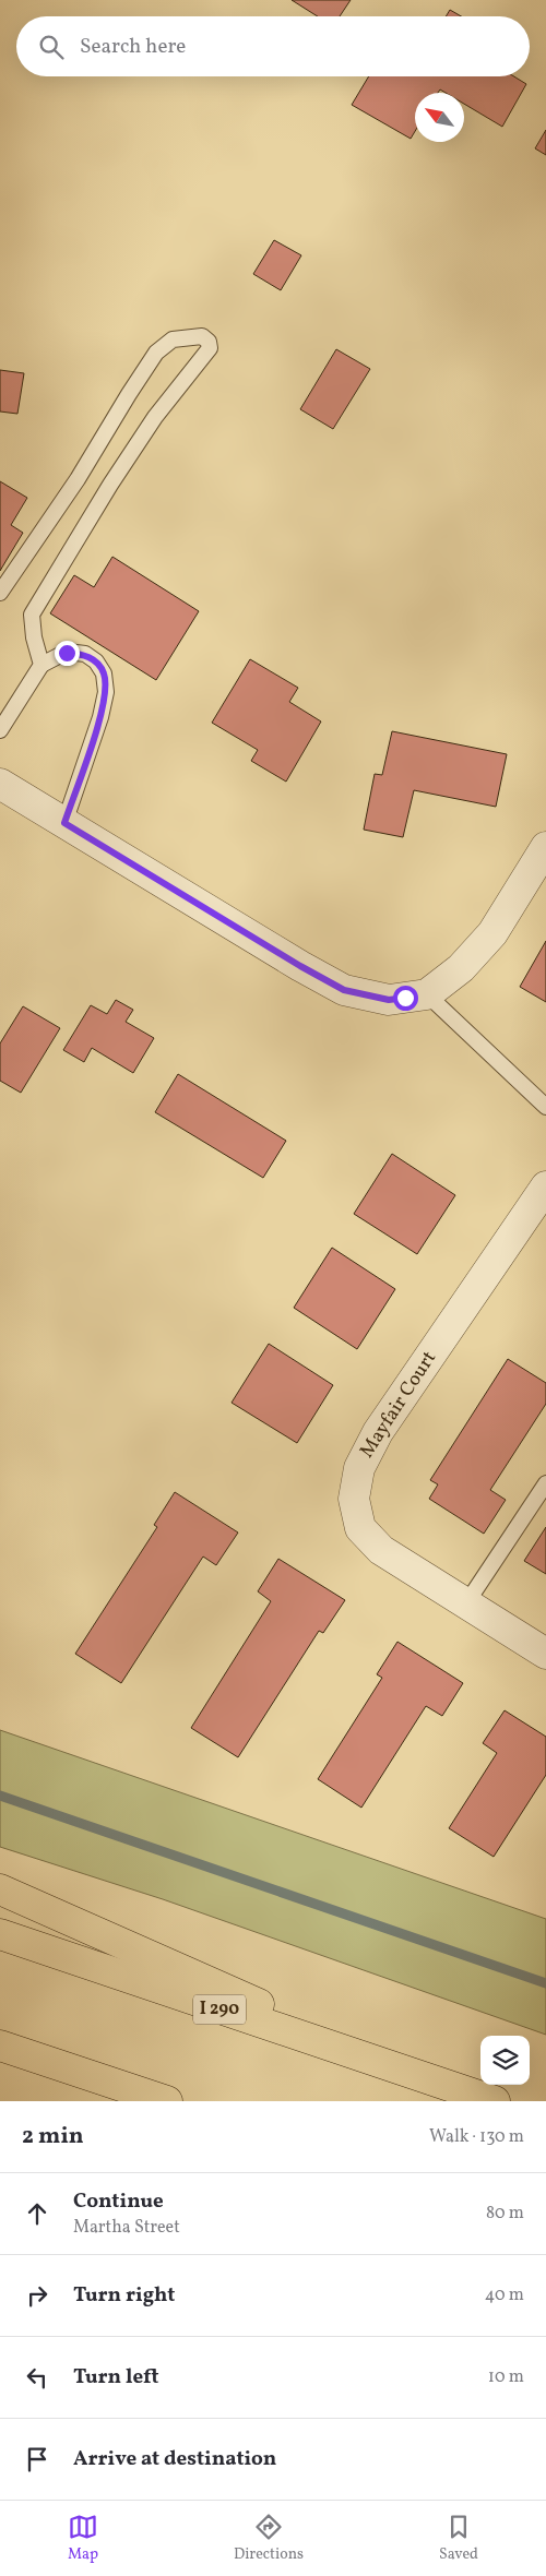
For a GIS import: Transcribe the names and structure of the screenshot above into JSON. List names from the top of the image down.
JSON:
{
  "streets": {
    "highway": ["I 290"],
    "street": ["Mayfair Court"]
  },
  "north": "top left",
  "page": {
    "search": "Search here",
    "heading": ["2 min", "Walk · 130 m"],
    "list": [
      ["Continue", "Martha Street", "80 m"],
      ["Turn right", "40 m"],
      ["Turn left", "10 m"],
      "Arrive at destination"
    ],
    "nav": ["Map", "Directions", "Saved"]
  }
}
